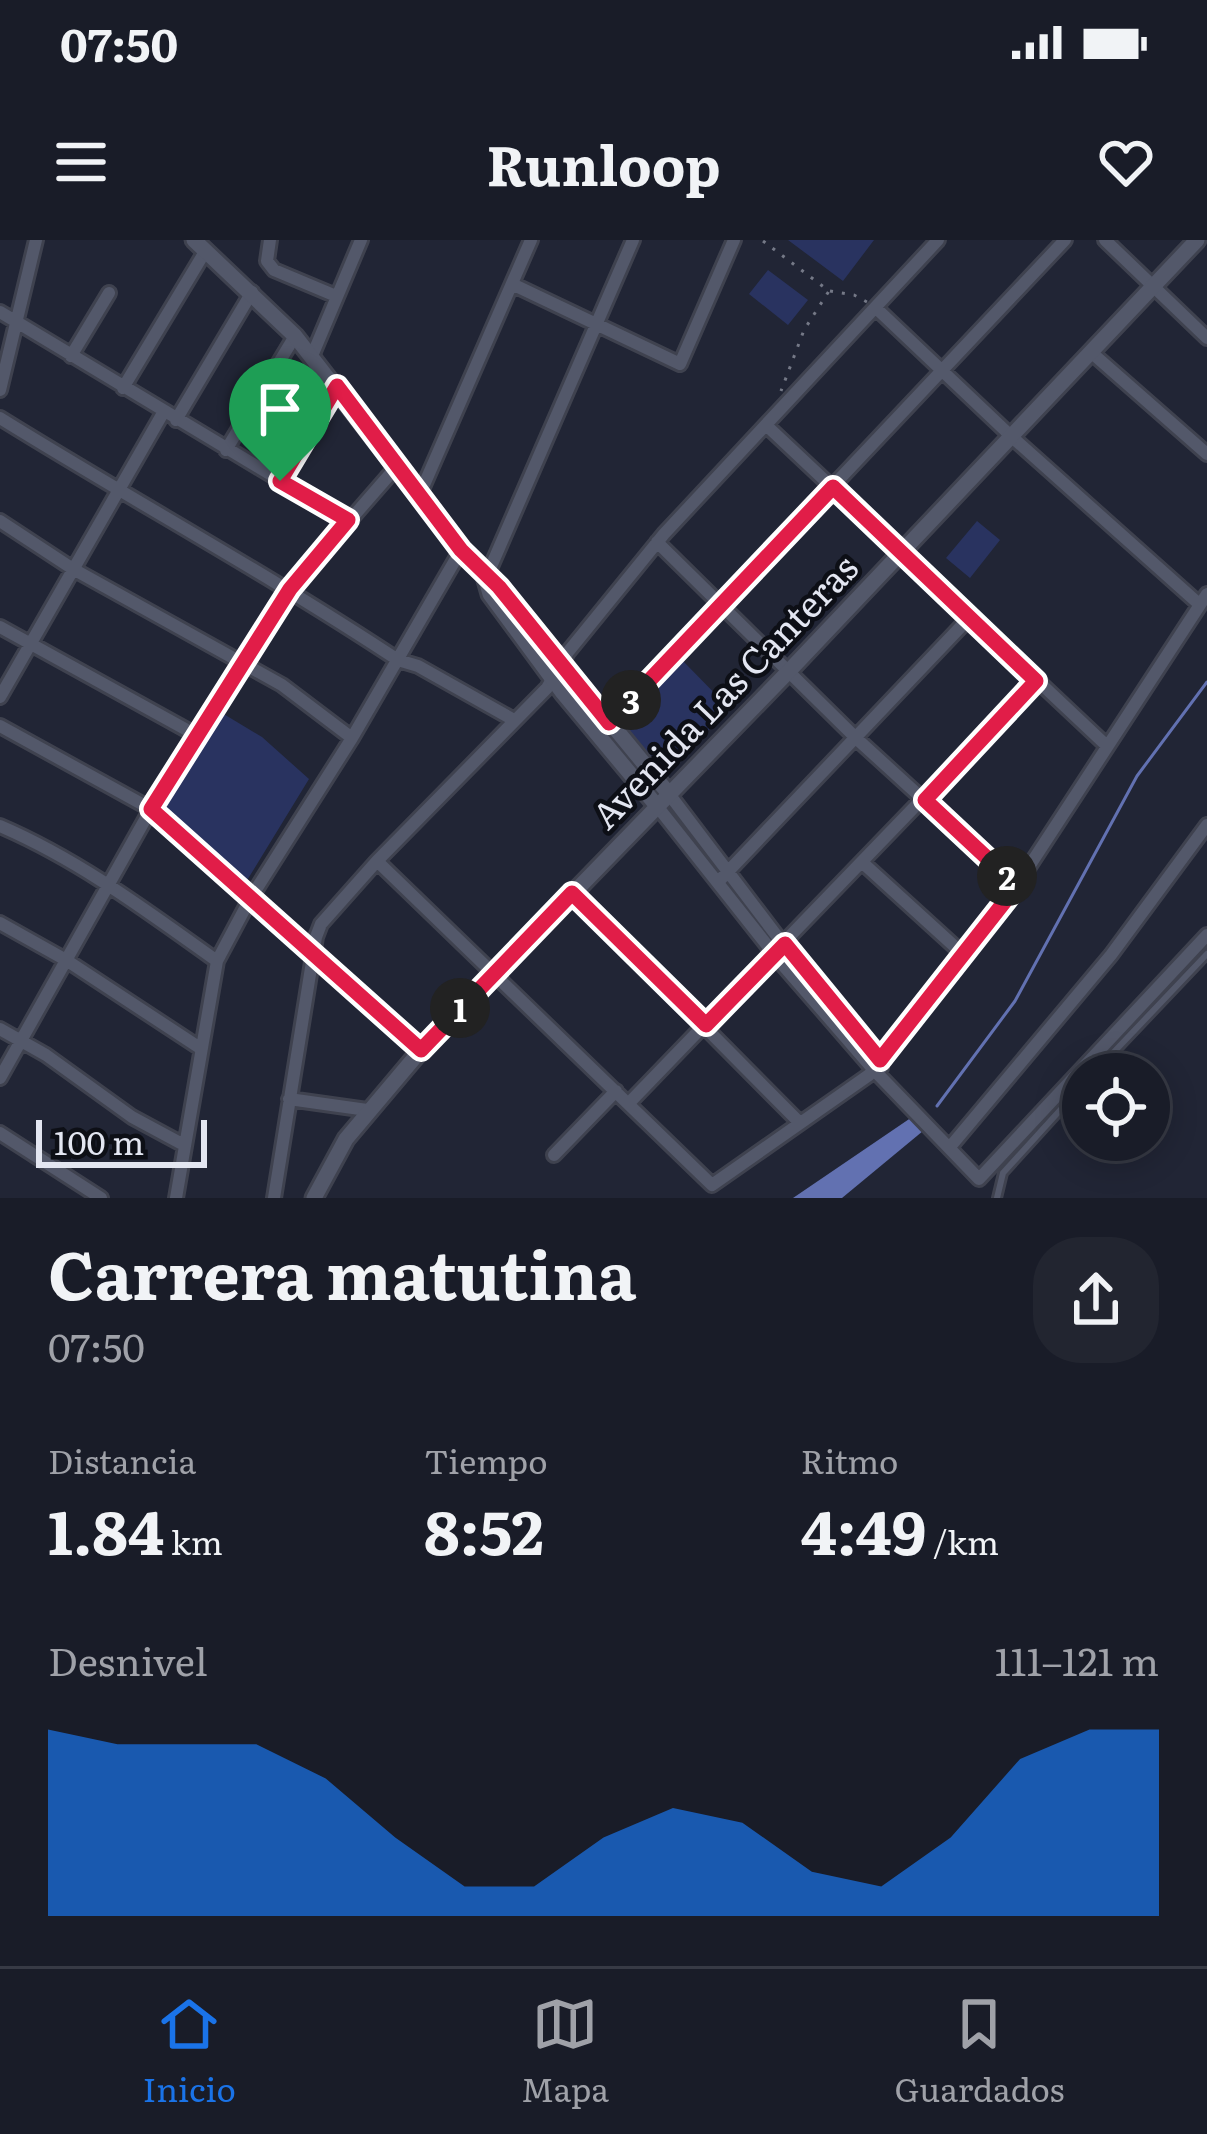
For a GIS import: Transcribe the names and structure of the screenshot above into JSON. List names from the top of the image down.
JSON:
{
  "streets": {
    "street": ["Avenida Las Canteras"]
  },
  "scale_bar": "100 m",
  "page": {
    "status": "07:50",
    "header": "Runloop",
    "pins": ["3", "2", "1"],
    "scale": "100 m",
    "heading": ["Carrera matutina", "07:50"],
    "stats": [
      ["Distancia", "1.84 km"],
      ["Tiempo", "8:52"],
      ["Ritmo", "4:49 /km"]
    ],
    "chart": ["Desnivel", "111–121 m"],
    "tabs": ["Inicio", "Mapa", "Guardados"]
  }
}
